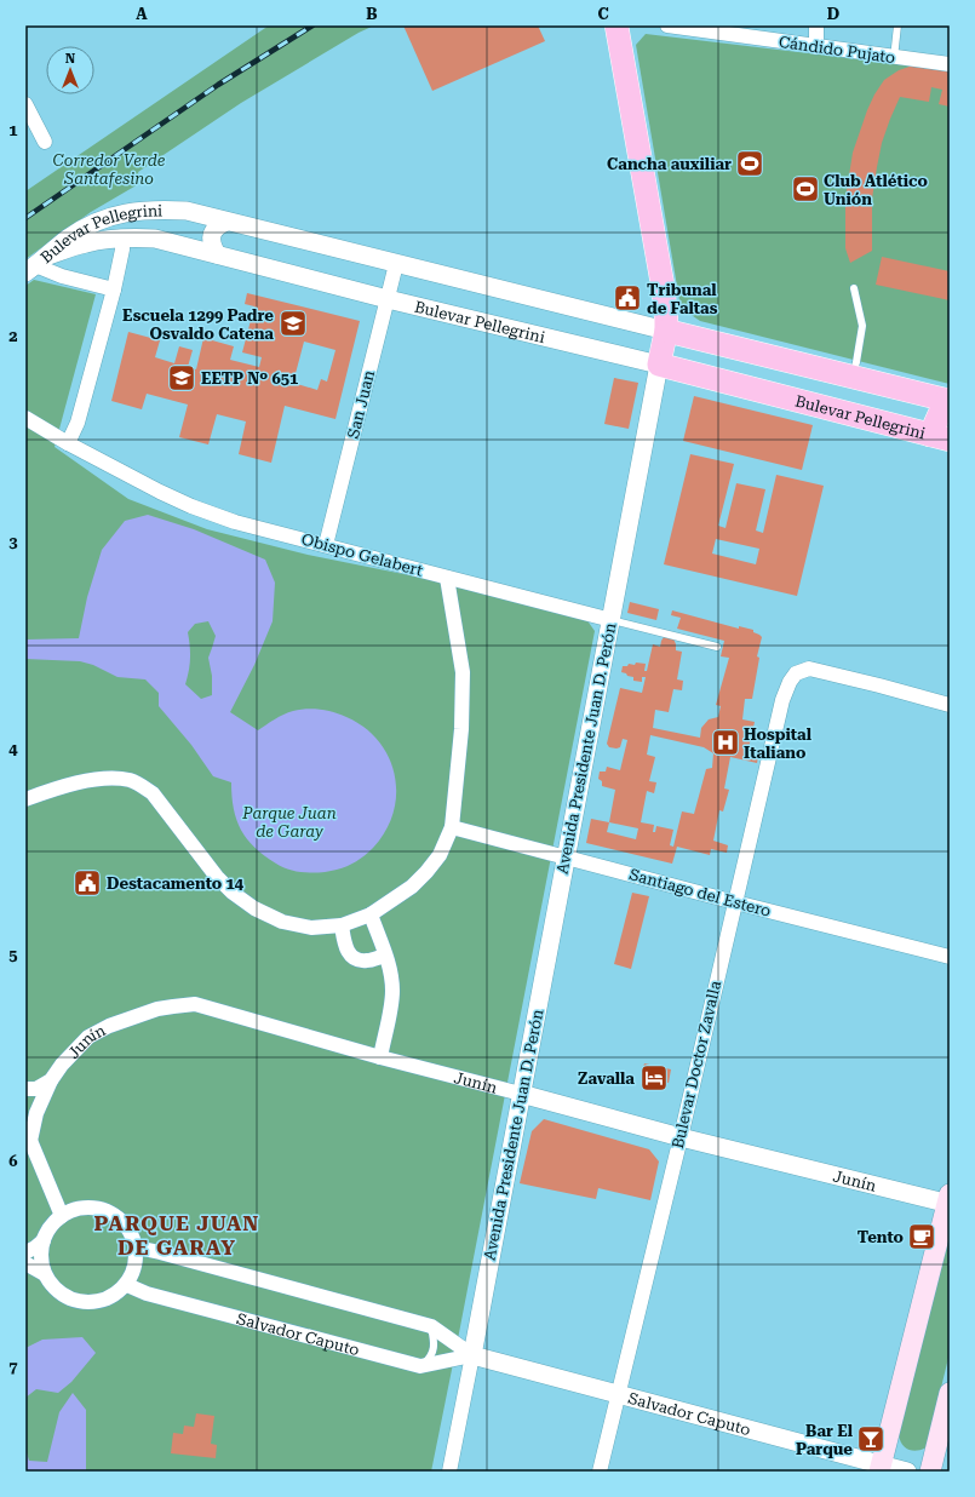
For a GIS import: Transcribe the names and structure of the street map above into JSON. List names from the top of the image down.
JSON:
{
  "streets": {
    "main road": ["Bulevar Pellegrini", "Avenida Presidente Juan D. Perón"],
    "street": [
      "Cándido Pujato",
      "San Juan",
      "Obispo Gelabert",
      "Santiago del Estero",
      "Junín",
      "Bulevar Doctor Zavalla",
      "Salvador Caputo"
    ]
  },
  "crossings": [
    ["Bulevar Pellegrini", "San Juan"],
    ["Bulevar Pellegrini", "Avenida Presidente Juan D. Perón"],
    ["San Juan", "Obispo Gelabert"],
    ["Obispo Gelabert", "Avenida Presidente Juan D. Perón"],
    ["Avenida Presidente Juan D. Perón", "Santiago del Estero"],
    ["Avenida Presidente Juan D. Perón", "Junín"],
    ["Avenida Presidente Juan D. Perón", "Salvador Caputo"],
    ["Santiago del Estero", "Bulevar Doctor Zavalla"],
    ["Junín", "Bulevar Doctor Zavalla"],
    ["Bulevar Doctor Zavalla", "Salvador Caputo"]
  ],
  "districts": ["PARQUE JUAN DE GARAY"],
  "parks": ["Corredor Verde Santafesino", "Parque Juan de Garay"],
  "places": {
    "sports": ["Cancha auxiliar", "Club Atlético Unión"],
    "public building": ["Tribunal de Faltas", "Destacamento 14"],
    "school or university": ["Escuela 1299 Padre Osvaldo Catena", "EETP Nº 651"],
    "hospital": ["Hospital Italiano"],
    "hotel": ["Zavalla"],
    "cafe": ["Tento"],
    "bar": ["Bar El Parque"]
  },
  "north": "top",
  "grid": {
    "columns": [
      "A",
      "B",
      "C",
      "D"
    ],
    "rows": [
      "1",
      "2",
      "3",
      "4",
      "5",
      "6",
      "7"
    ]
  }
}
